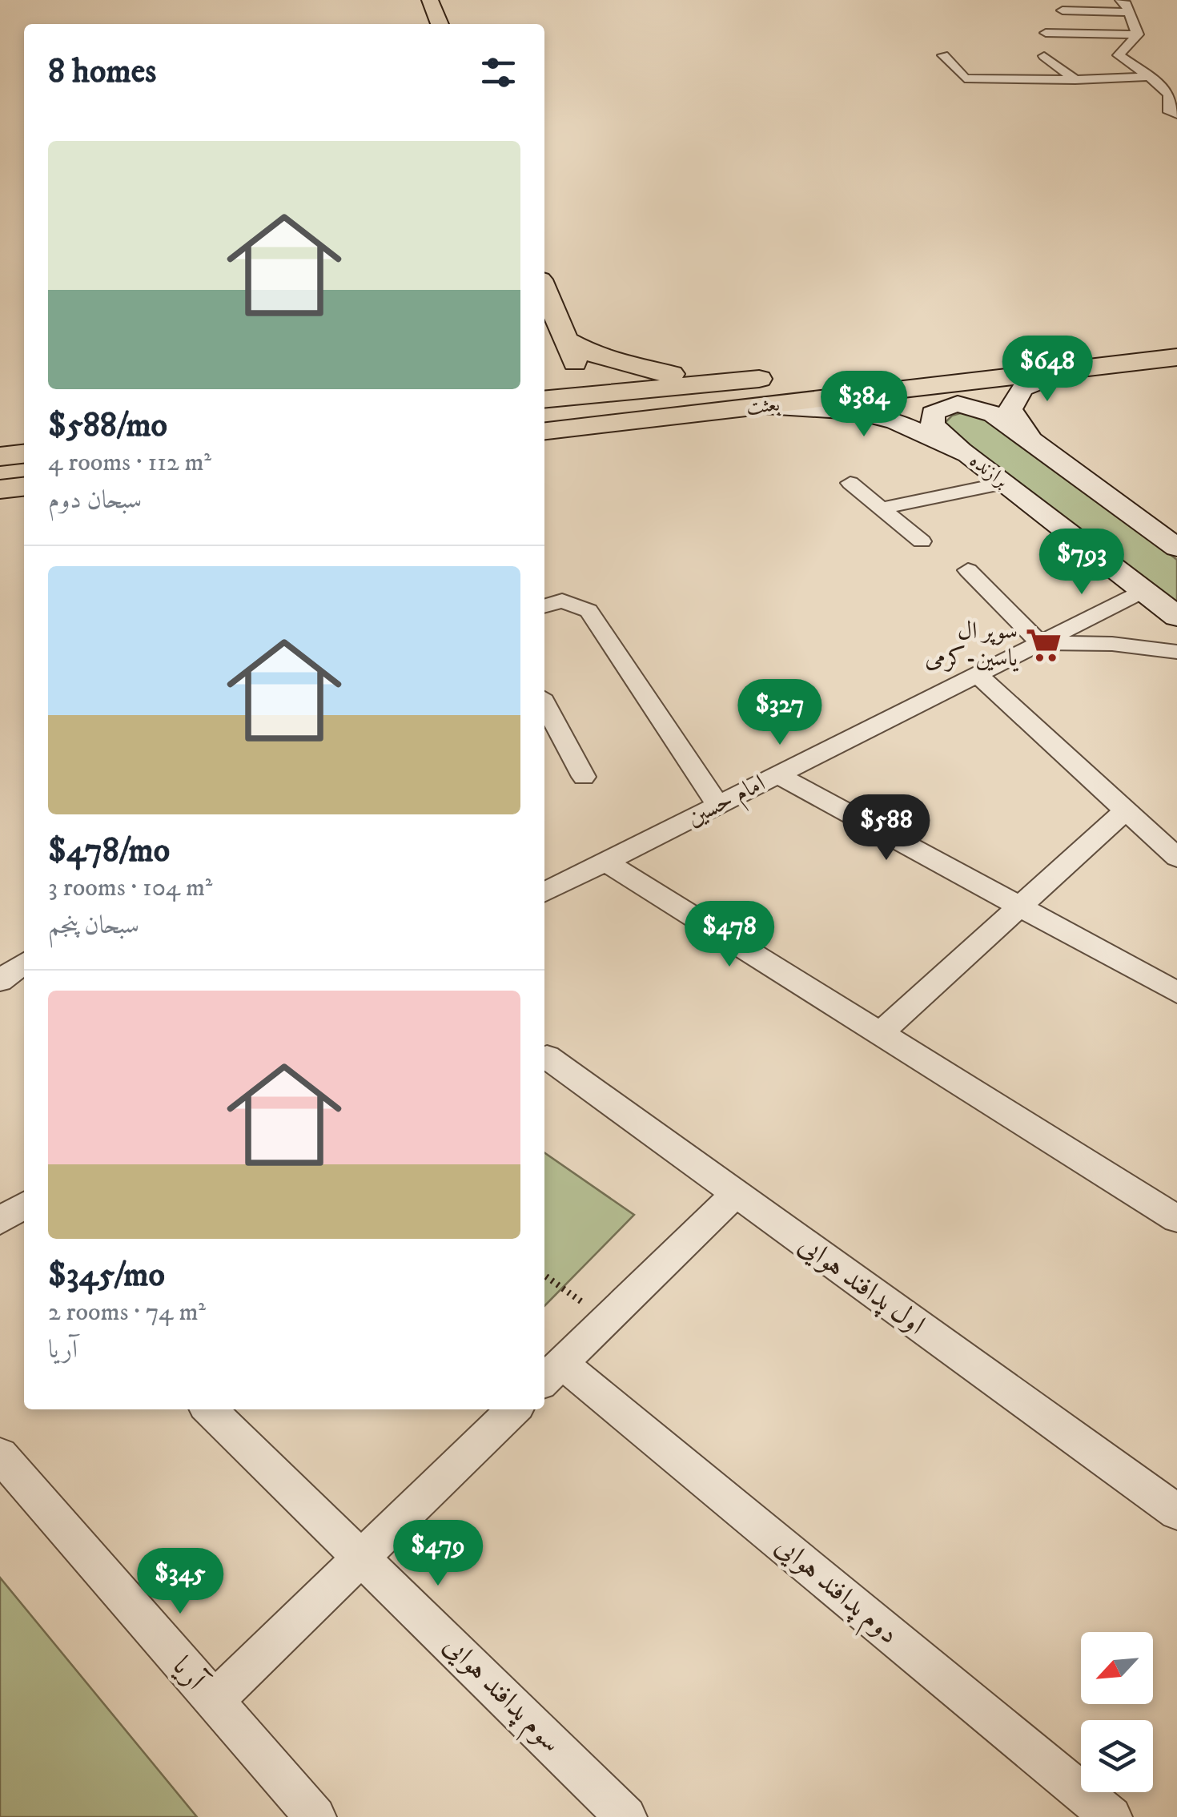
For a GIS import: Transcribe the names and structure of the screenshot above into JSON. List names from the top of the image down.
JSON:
{
  "streets": {
    "main road": ["بعثت", "برازنده"],
    "street": [
      "امام حسین",
      "اول پدافند هوایی",
      "دوم پدافند هوایی",
      "آریا",
      "سوم پدافند هوایی"
    ]
  },
  "crossings": [
    ["بعثت", "برازنده"],
    ["برازنده", "امام حسین"]
  ],
  "places": {
    "supermarket": ["سوپر ال یاسین-کرمی"]
  },
  "north": "bottom left",
  "page": {
    "heading": "8 homes",
    "list": [
      {
        "name": "$588/mo",
        "note": "4 rooms · 112 m² · سبحان دوم"
      },
      {
        "name": "$478/mo",
        "note": "3 rooms · 104 m² · سبحان پنجم"
      },
      {
        "name": "$345/mo",
        "note": "2 rooms · 74 m² · آریا"
      }
    ],
    "price": [
      "$648",
      "$384",
      "$793",
      "$327",
      "$588",
      "$478",
      "$479",
      "$345"
    ]
  }
}
